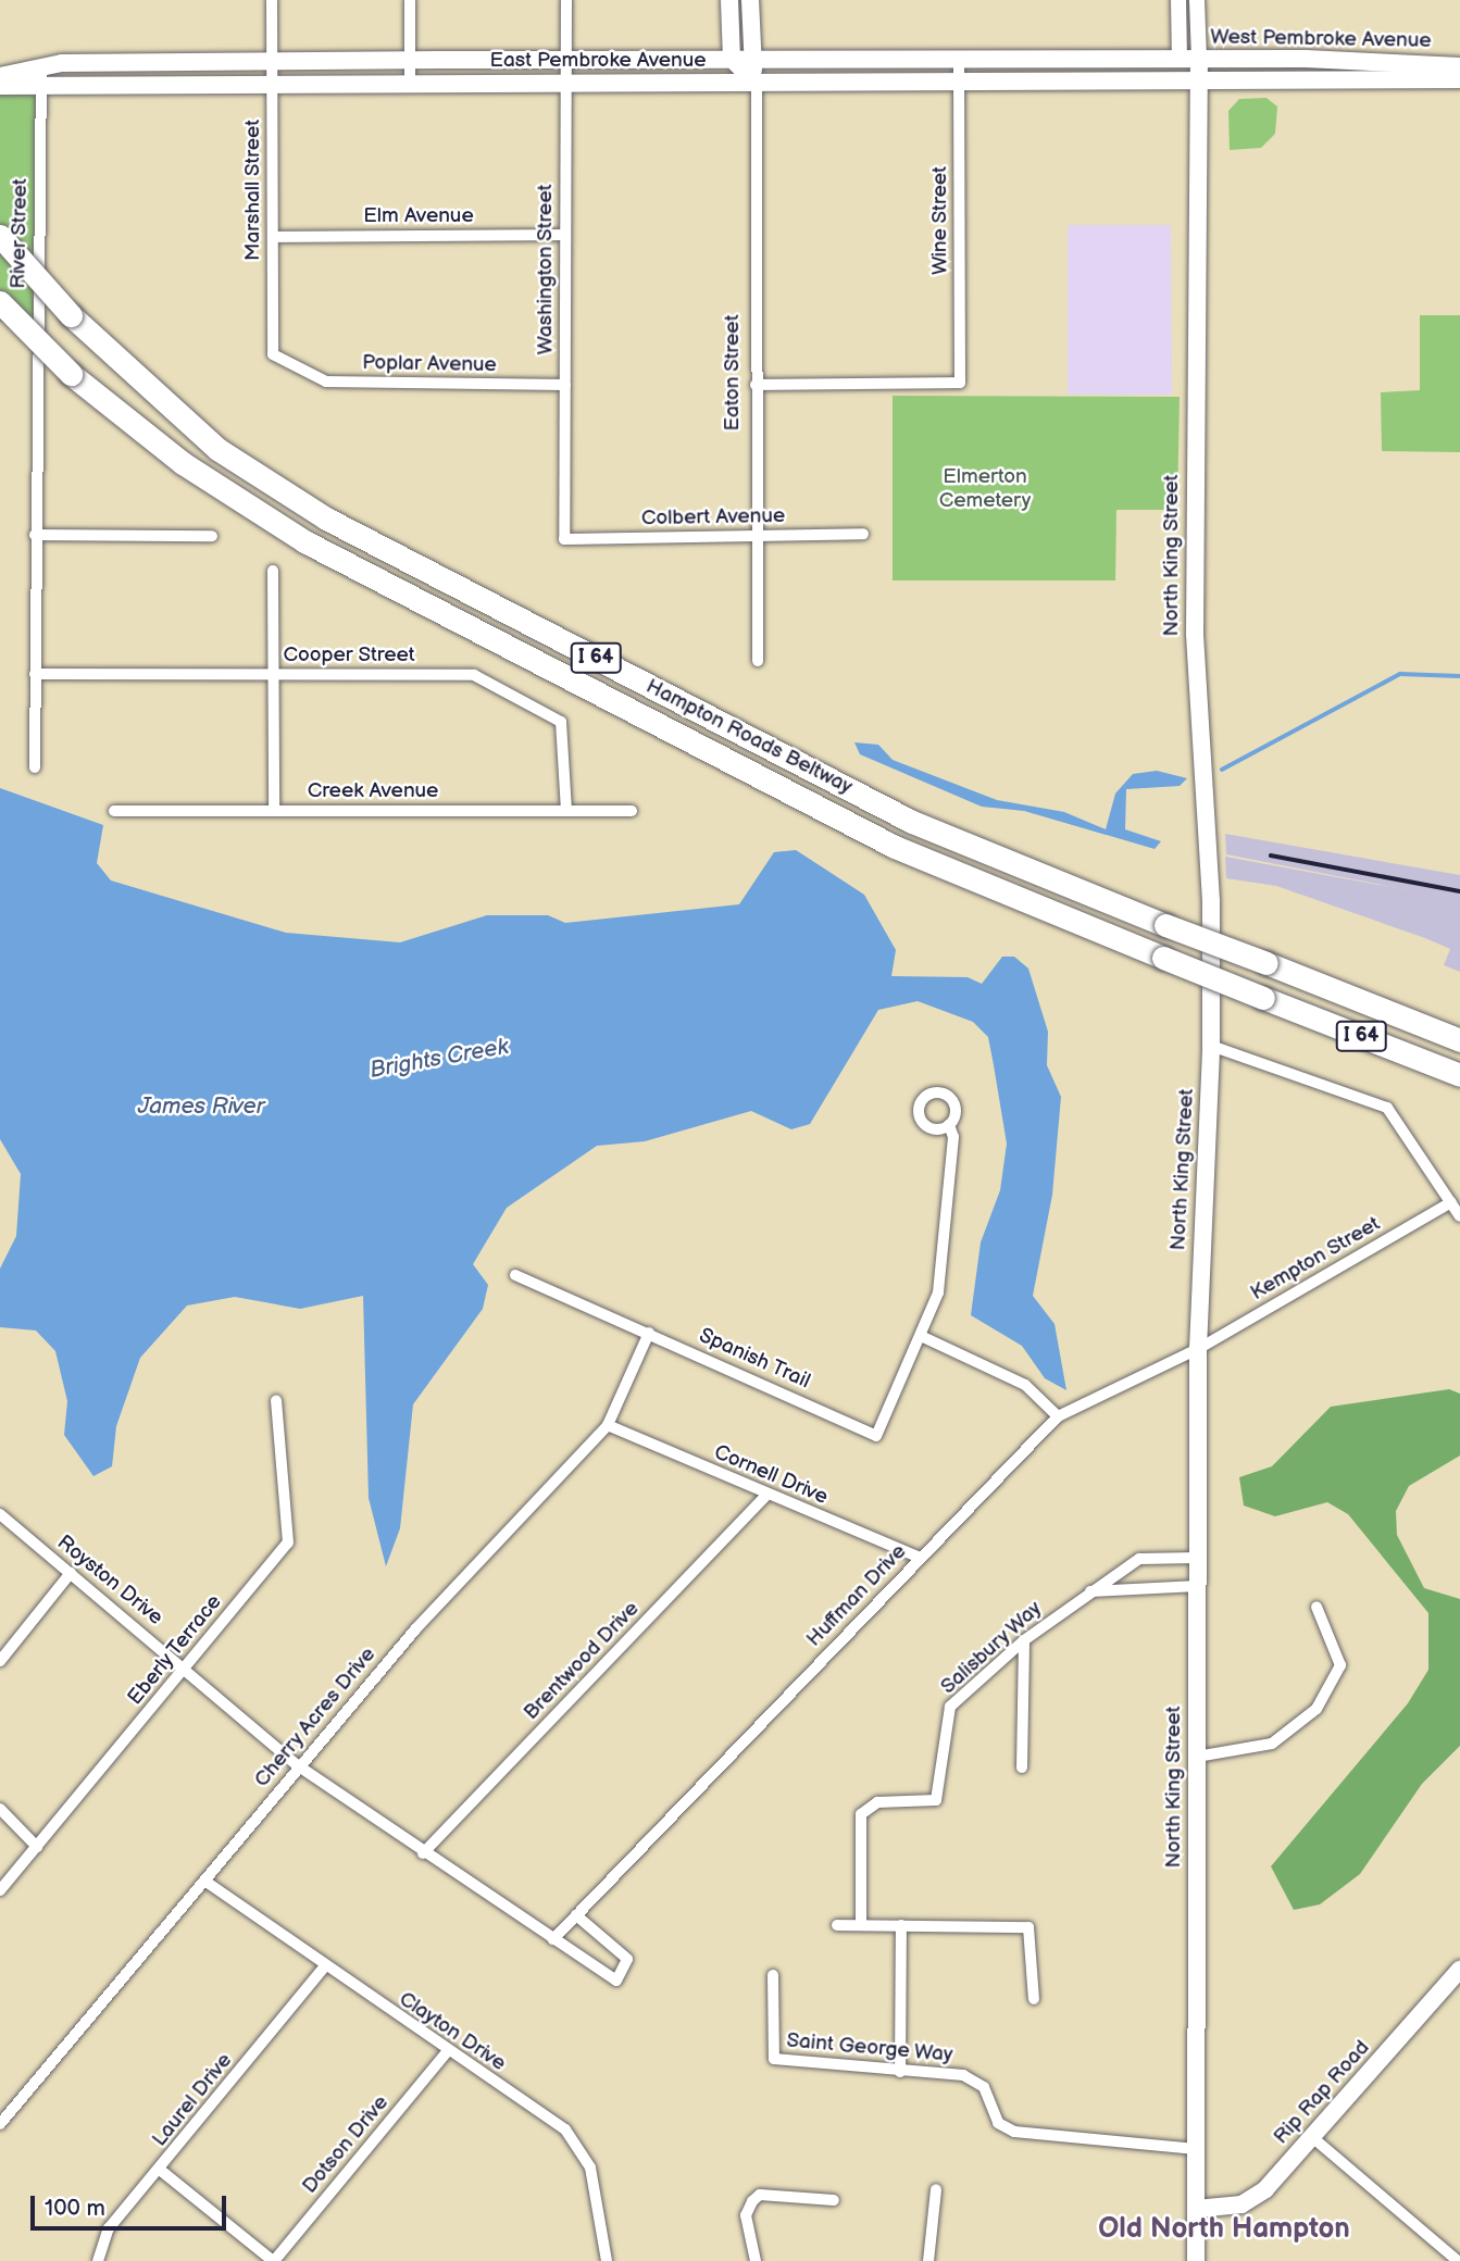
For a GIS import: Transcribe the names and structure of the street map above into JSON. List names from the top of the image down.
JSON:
{
  "streets": {
    "highway": ["I 64", "Hampton Roads Beltway"],
    "main road": [
      "West Pembroke Avenue",
      "East Pembroke Avenue",
      "Eaton Street",
      "North King Street",
      "Rip Rap Road"
    ],
    "street": [
      "Marshall Street",
      "Elm Avenue",
      "Wine Street",
      "River Street",
      "Washington Street",
      "Poplar Avenue",
      "Colbert Avenue",
      "Cooper Street",
      "Creek Avenue",
      "Kempton Street",
      "Spanish Trail",
      "Cornell Drive",
      "Royston Drive",
      "Huffman Drive",
      "Salisbury Way",
      "Eberly Terrace",
      "Brentwood Drive",
      "Cherry Acres Drive",
      "Clayton Drive",
      "Saint George Way",
      "Laurel Drive",
      "Dotson Drive"
    ]
  },
  "crossings": [
    ["West Pembroke Avenue", "East Pembroke Avenue"],
    ["West Pembroke Avenue", "North King Street"],
    ["East Pembroke Avenue", "Marshall Street"],
    ["East Pembroke Avenue", "Wine Street"],
    ["East Pembroke Avenue", "River Street"],
    ["East Pembroke Avenue", "Washington Street"],
    ["East Pembroke Avenue", "Eaton Street"],
    ["East Pembroke Avenue", "North King Street"],
    ["Marshall Street", "Elm Avenue"],
    ["Marshall Street", "Poplar Avenue"],
    ["Elm Avenue", "Washington Street"],
    ["Wine Street", "Eaton Street"],
    ["River Street", "Cooper Street"],
    ["Washington Street", "Poplar Avenue"],
    ["Washington Street", "Colbert Avenue"],
    ["Eaton Street", "Colbert Avenue"],
    ["North King Street", "Kempton Street"],
    ["North King Street", "Huffman Drive"],
    ["North King Street", "Salisbury Way"],
    ["North King Street", "Saint George Way"],
    ["North King Street", "Rip Rap Road"],
    ["Cooper Street", "Creek Avenue"],
    ["Kempton Street", "Huffman Drive"],
    ["Spanish Trail", "Cherry Acres Drive"],
    ["Cornell Drive", "Huffman Drive"],
    ["Cornell Drive", "Brentwood Drive"],
    ["Cornell Drive", "Cherry Acres Drive"],
    ["Royston Drive", "Eberly Terrace"],
    ["Royston Drive", "Cherry Acres Drive"],
    ["Cherry Acres Drive", "Clayton Drive"],
    ["Clayton Drive", "Laurel Drive"],
    ["Clayton Drive", "Dotson Drive"]
  ],
  "districts": ["Old North Hampton"],
  "water": ["Brights Creek", "James River"],
  "parks": ["Elmerton Cemetery"],
  "scale_bar": "100 m"
}
